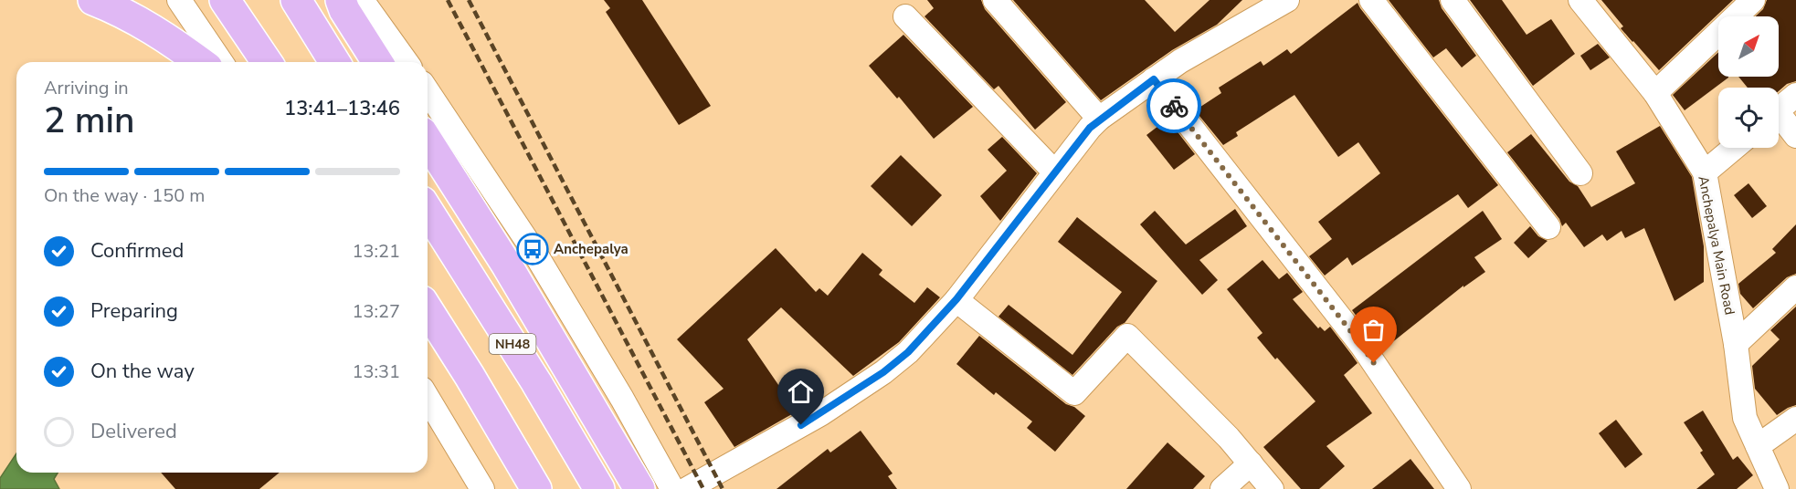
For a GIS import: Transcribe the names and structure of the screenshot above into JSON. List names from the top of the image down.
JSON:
{
  "streets": {
    "highway": ["NH48"],
    "street": ["Anchepalya Main Road"]
  },
  "places": {
    "bus stop": ["Anchepalya"]
  },
  "north": "top right",
  "page": {
    "heading": ["2 min", "Arriving in", "13:41–13:46"],
    "bar": "On the way · 150 m",
    "list": [
      ["Confirmed", "13:21"],
      ["Preparing", "13:27"],
      ["On the way", "13:31"],
      "Delivered"
    ]
  }
}
